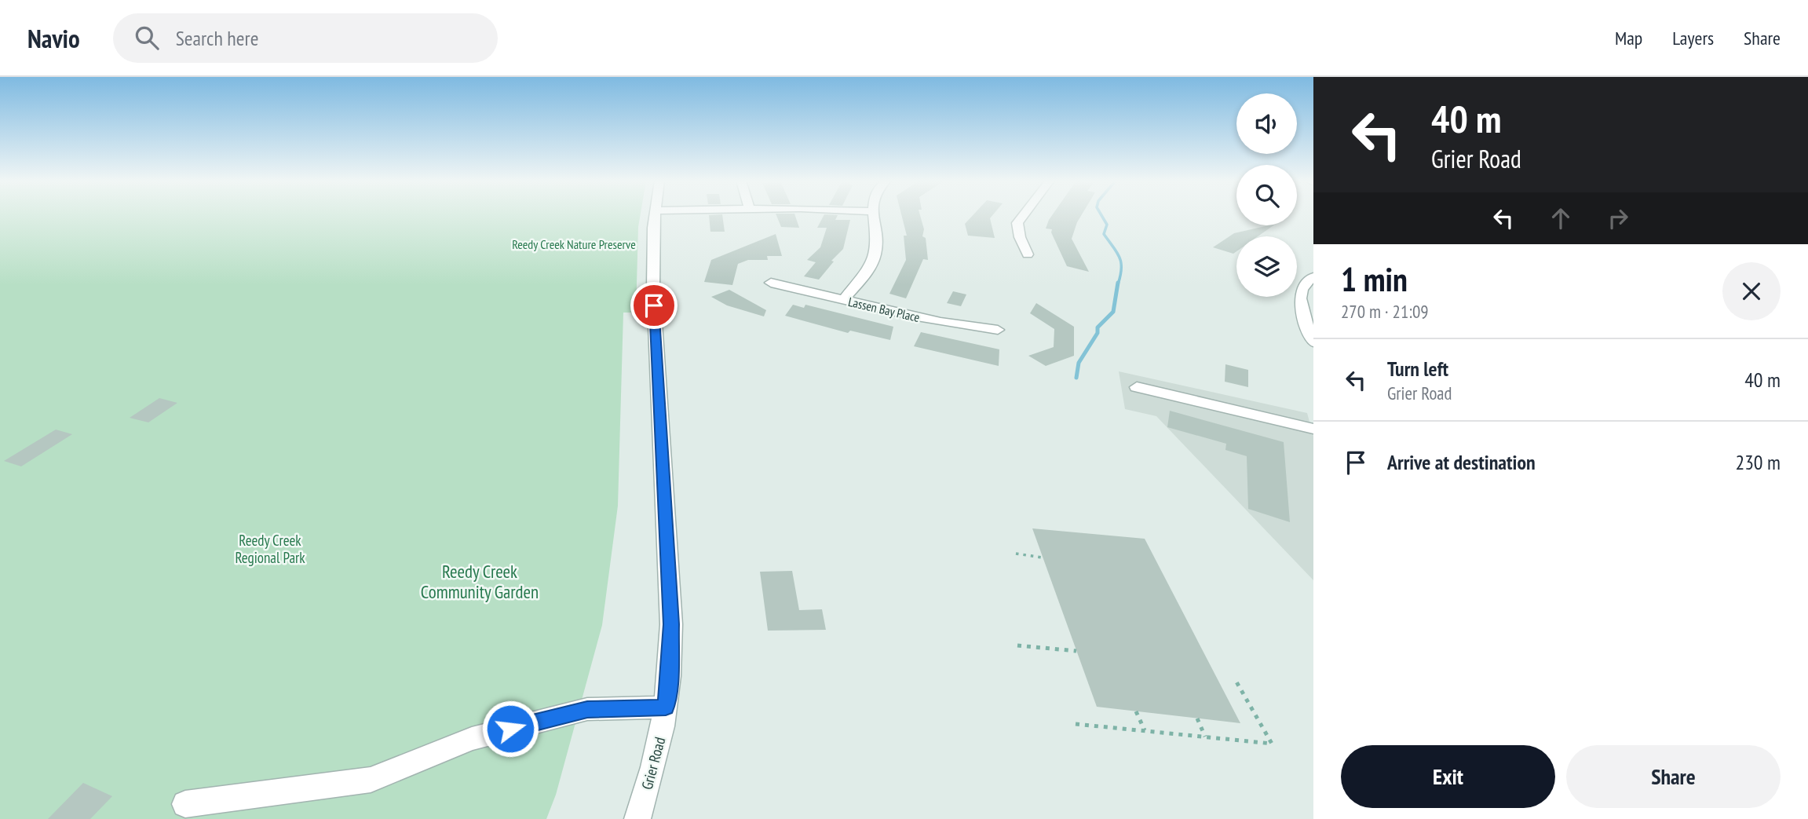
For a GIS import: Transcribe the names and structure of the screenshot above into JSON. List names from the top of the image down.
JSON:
{
  "streets": {
    "street": ["Lassen Bay Place", "Grier Road"]
  },
  "parks": ["Reedy Creek Nature Preserve", "Reedy Creek Regional Park", "Reedy Creek Community Garden"],
  "page": {
    "header": "Navio",
    "search": "Search here",
    "nav": ["Map", "Layers", "Share"],
    "turn": ["40 m", "Grier Road"],
    "heading": ["1 min", "270 m · 21:09"],
    "list": [
      {
        "name": "Turn left",
        "note": "Grier Road",
        "value": "40 m"
      },
      {
        "name": "Arrive at destination",
        "value": "230 m"
      }
    ],
    "buttons": ["Exit", "Share"]
  }
}
